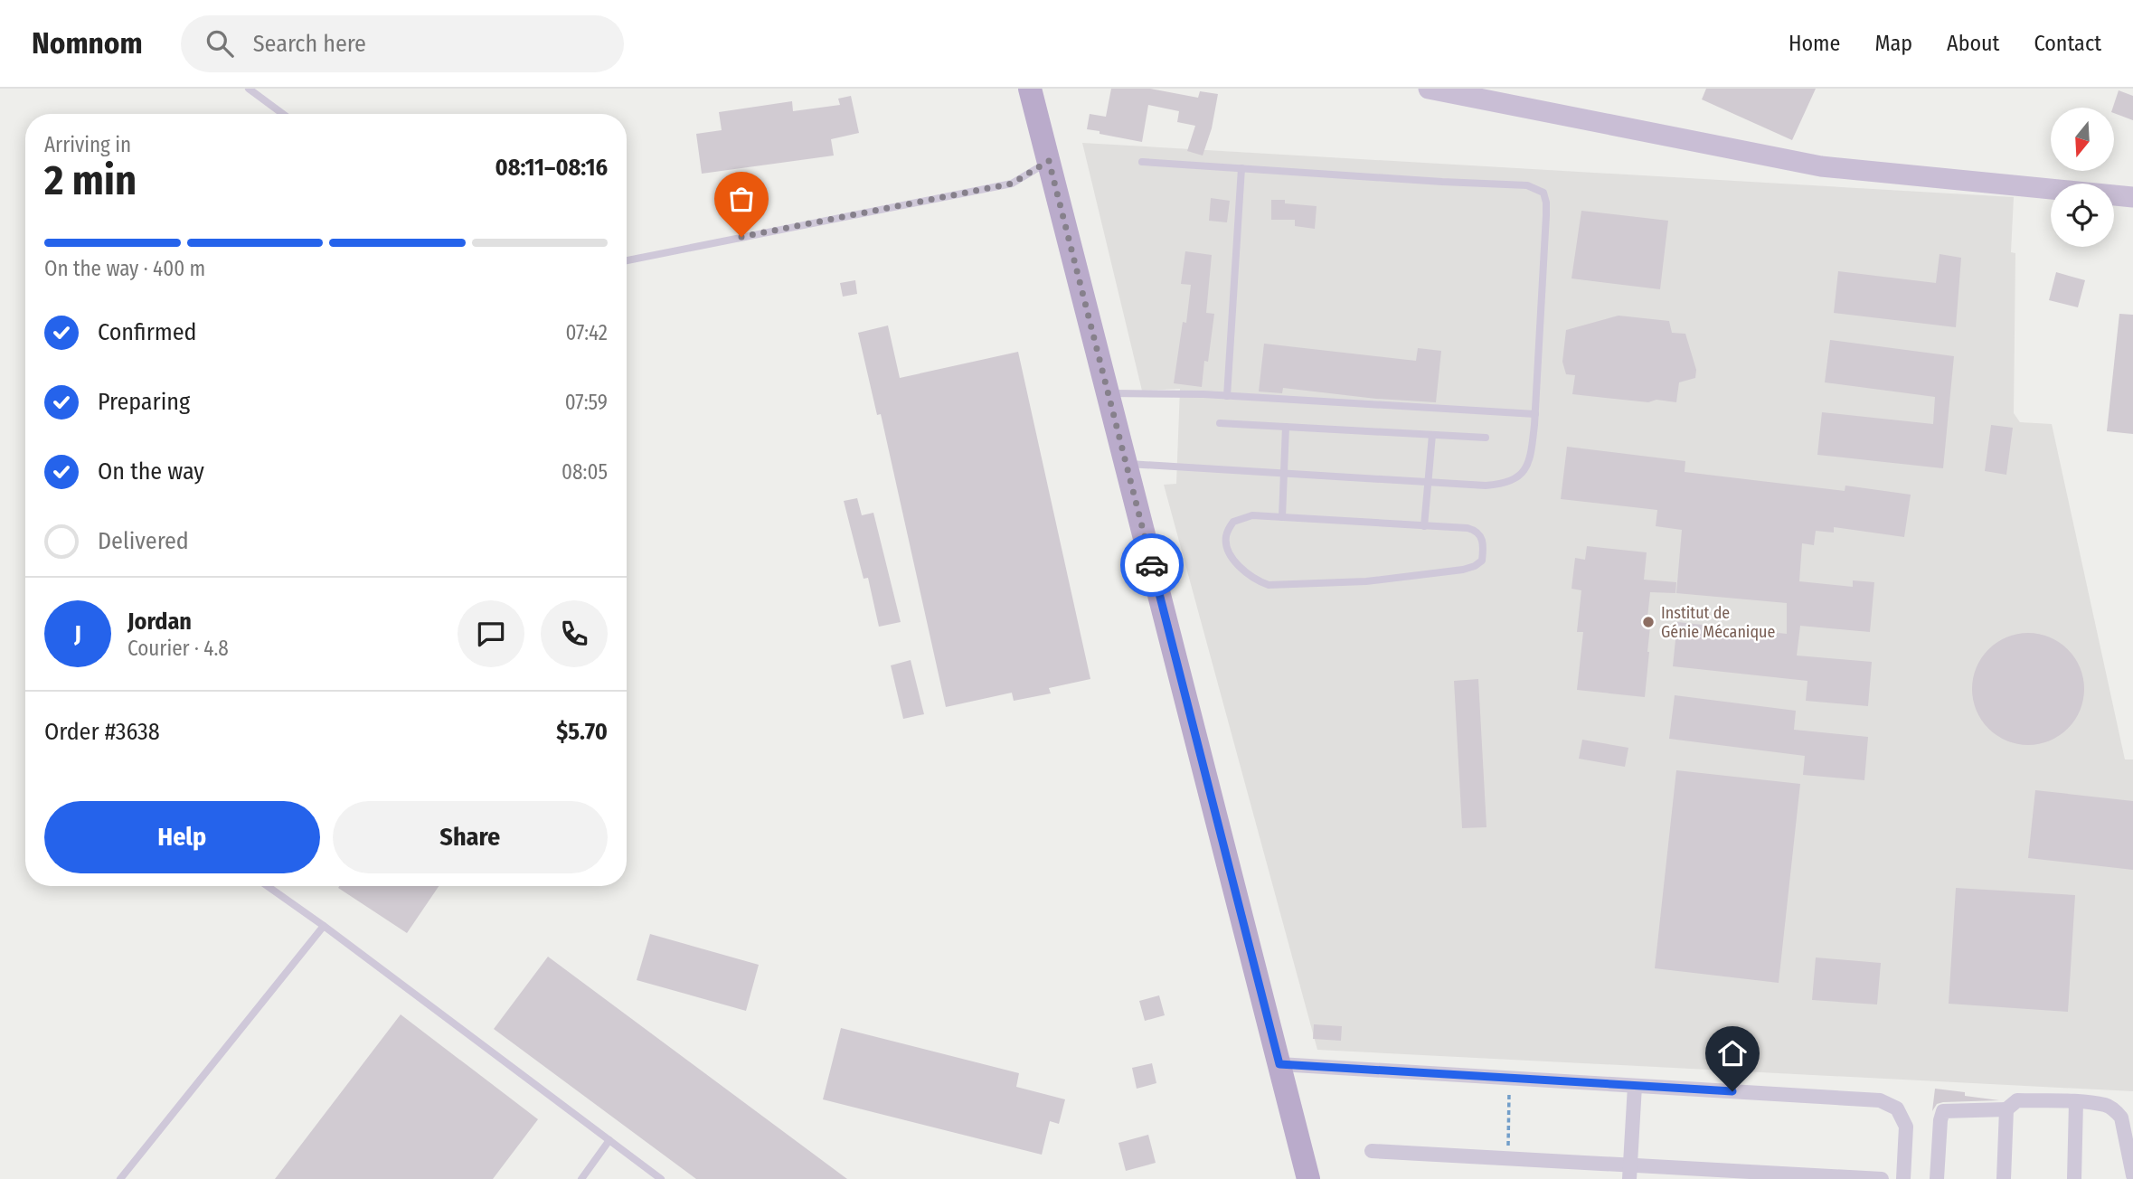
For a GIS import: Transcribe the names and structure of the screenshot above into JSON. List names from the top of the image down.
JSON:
{
  "places": ["Institut de Génie Mécanique"],
  "north": "bottom",
  "page": {
    "header": "Nomnom",
    "search": "Search here",
    "nav": [
      "Home",
      "Map",
      "About",
      "Contact"
    ],
    "heading": ["2 min", "Arriving in", "08:11–08:16"],
    "panel": [
      "Jordan",
      "Courier · 4.8",
      "Order #3638",
      "$5.70"
    ],
    "bar": "On the way · 400 m",
    "list": [
      ["Confirmed", "07:42"],
      ["Preparing", "07:59"],
      ["On the way", "08:05"],
      "Delivered"
    ],
    "round": "J",
    "buttons": ["Help", "Share"]
  }
}
